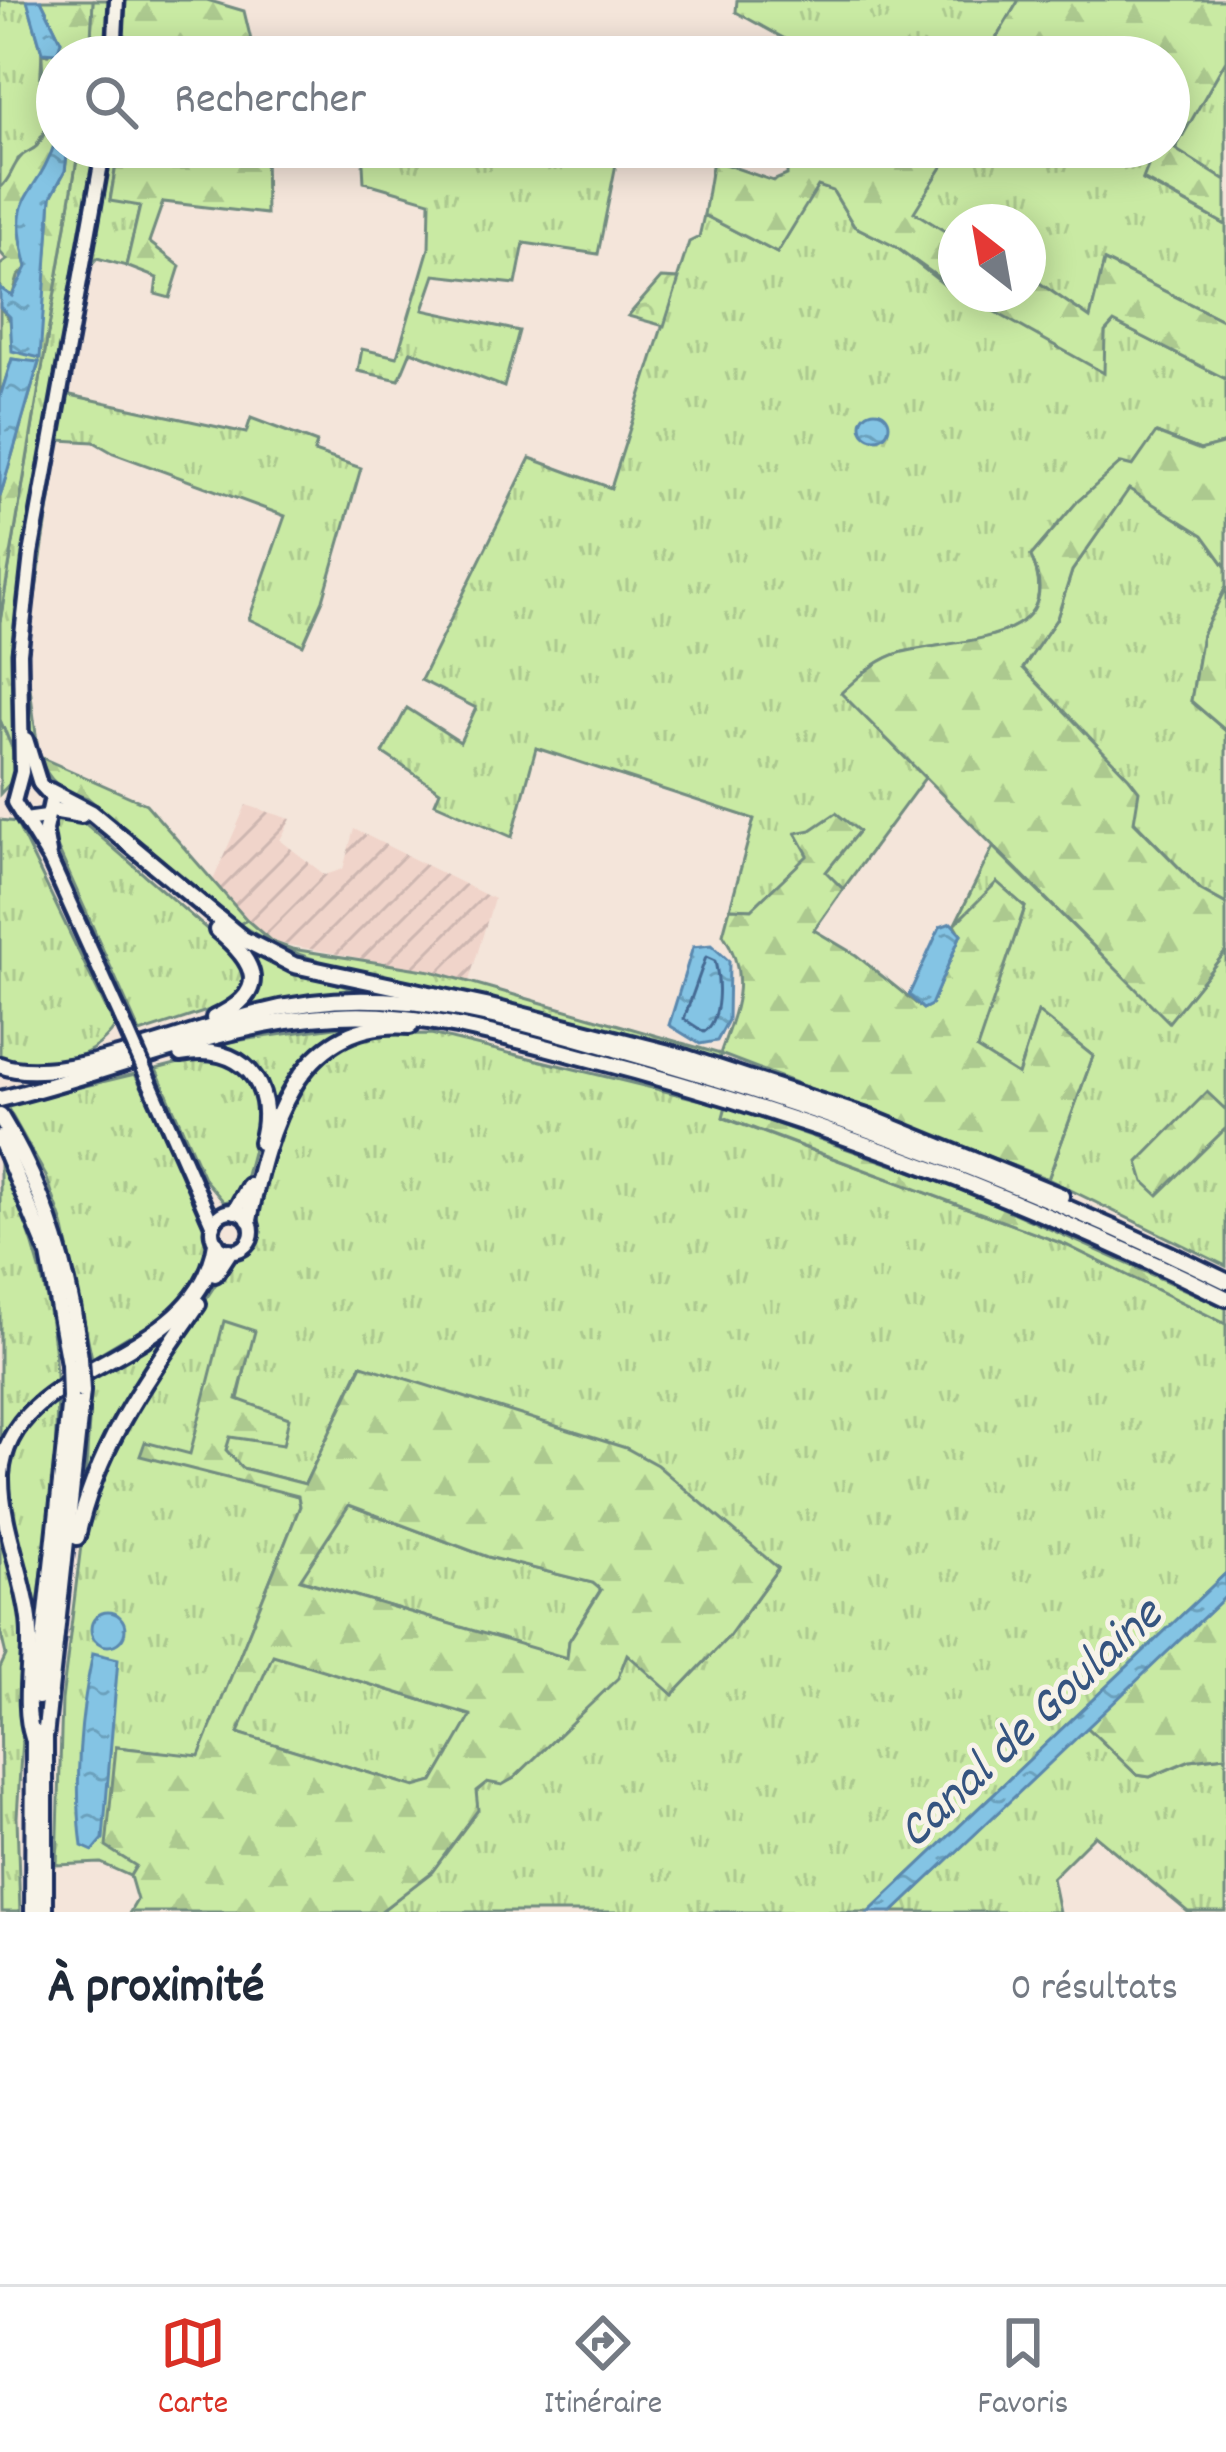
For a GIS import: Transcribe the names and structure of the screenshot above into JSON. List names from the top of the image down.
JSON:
{
  "water": ["Canal de Goulaine"],
  "north": "top left",
  "page": {
    "search": "Rechercher",
    "heading": ["À proximité", "0 résultats"],
    "nav": ["Carte", "Itinéraire", "Favoris"]
  }
}
